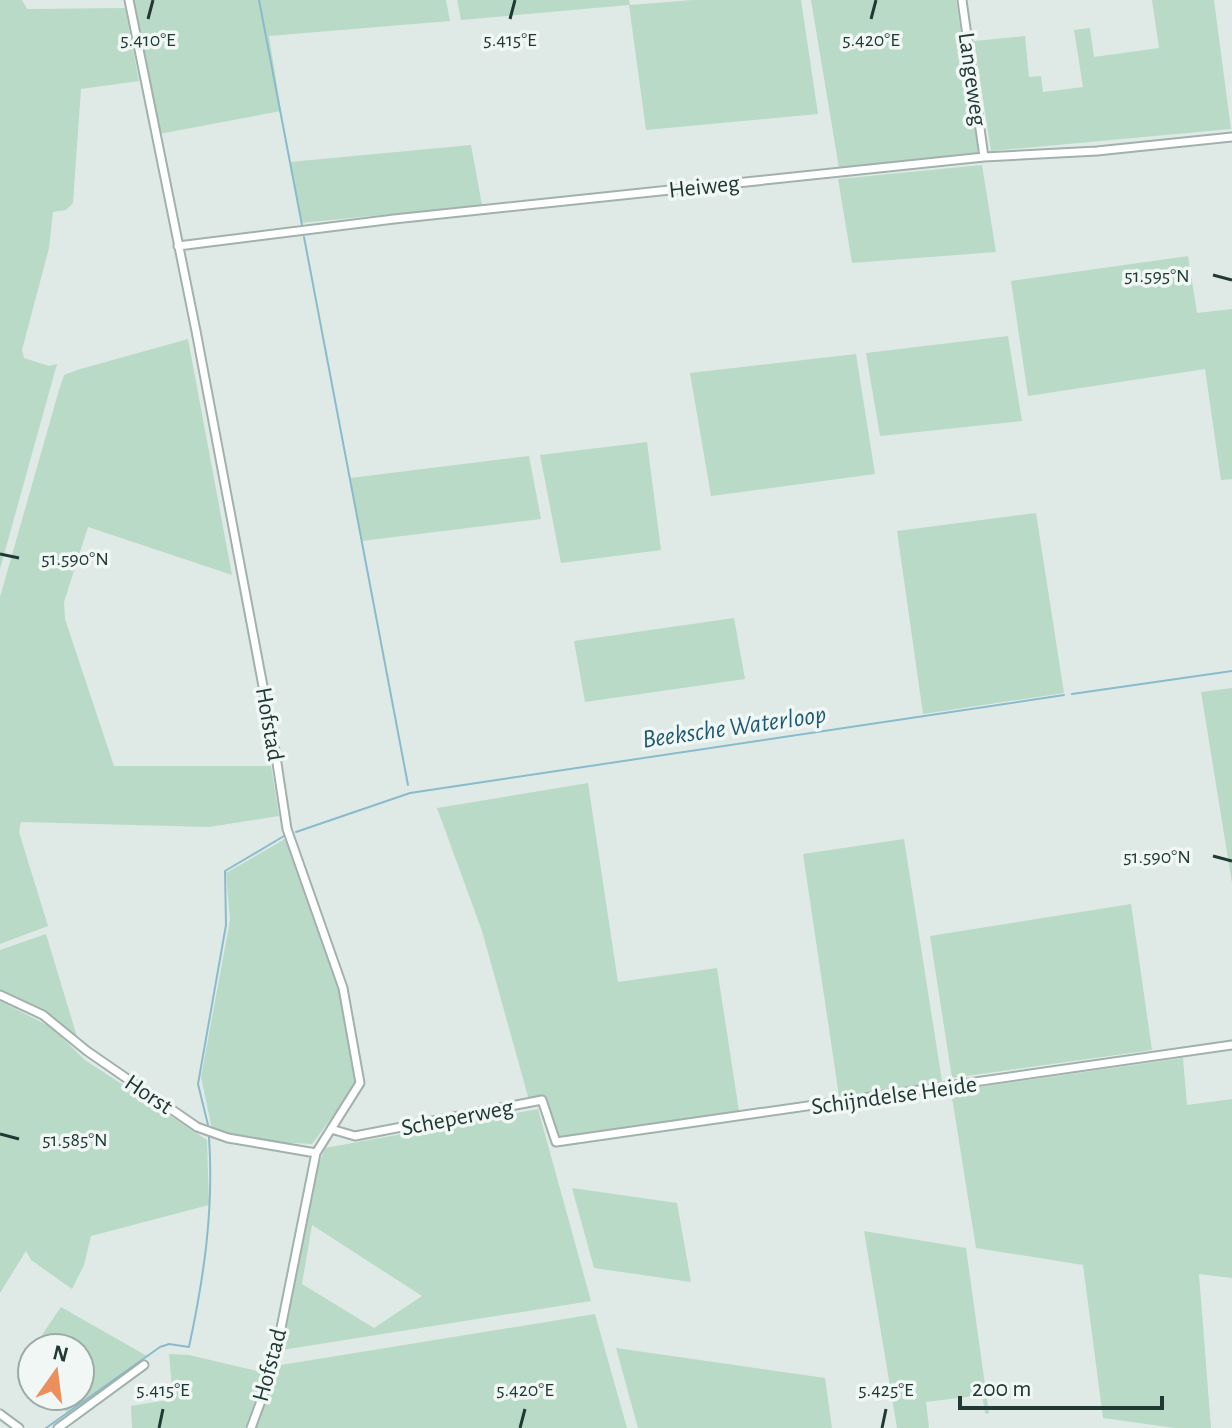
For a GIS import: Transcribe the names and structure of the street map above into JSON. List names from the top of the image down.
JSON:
{
  "streets": {
    "street": [
      "Langeweg",
      "Heiweg",
      "Hofstad",
      "Horst",
      "Schijndelse Heide",
      "Scheperweg"
    ]
  },
  "crossings": [
    ["Langeweg", "Heiweg"],
    ["Heiweg", "Hofstad"],
    ["Hofstad", "Horst"],
    ["Hofstad", "Scheperweg"],
    ["Schijndelse Heide", "Scheperweg"]
  ],
  "water": ["Beeksche Waterloop"],
  "scale_bar": "200 m",
  "north": "top",
  "coordinates": [
    "5.410°E",
    "5.415°E",
    "5.420°E",
    "51.595°N",
    "51.590°N",
    "51.585°N",
    "5.425°E"
  ]
}
